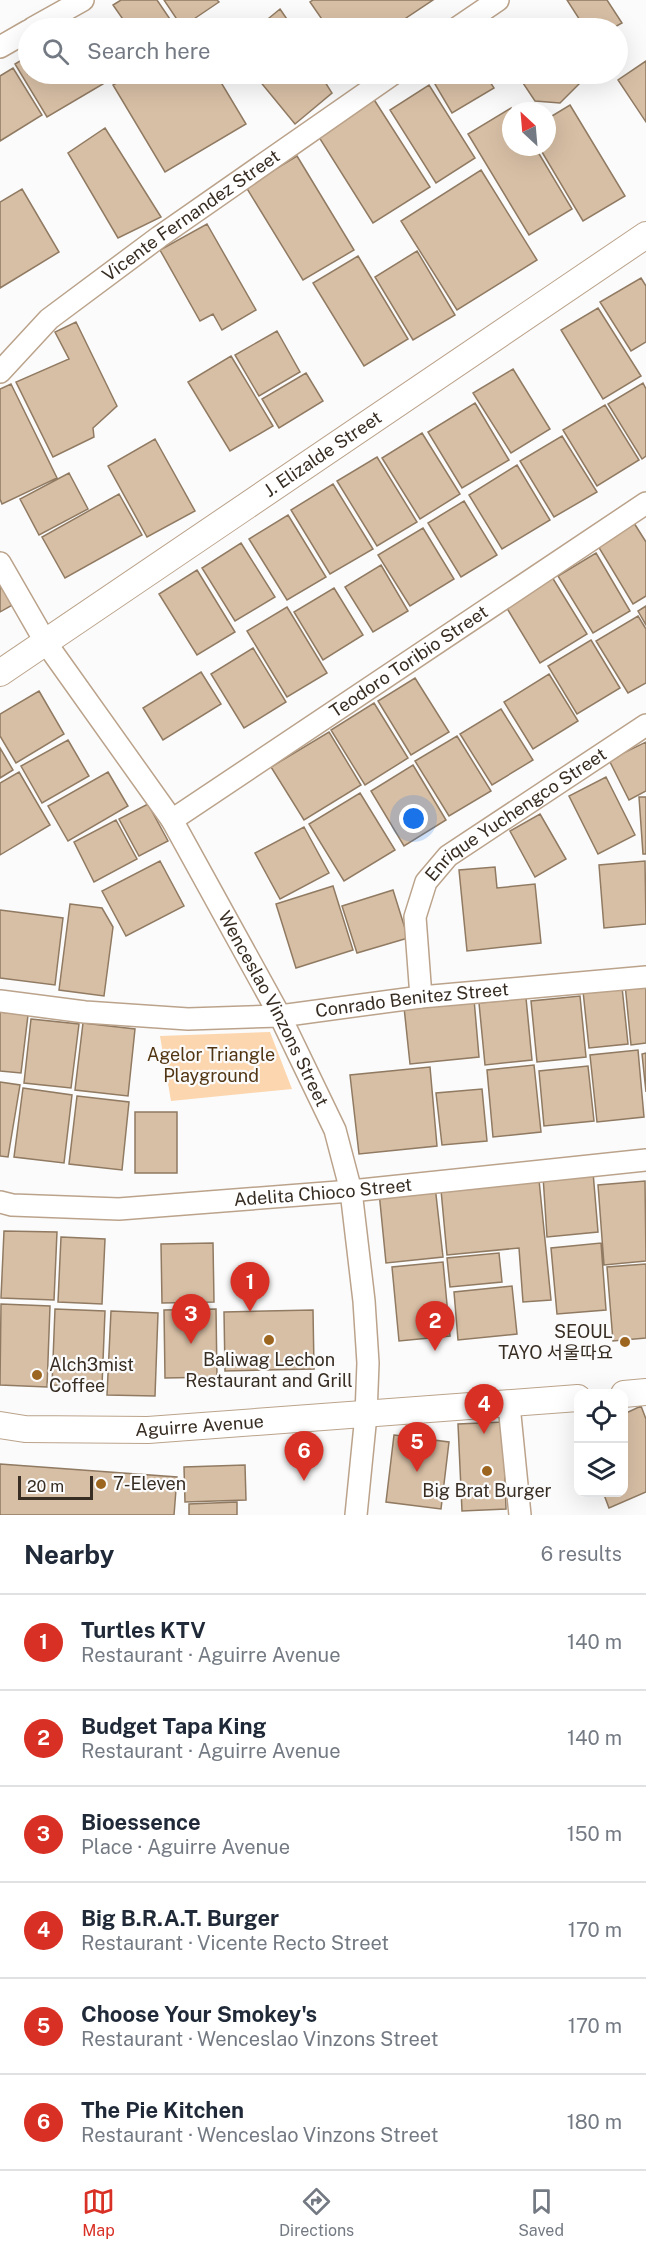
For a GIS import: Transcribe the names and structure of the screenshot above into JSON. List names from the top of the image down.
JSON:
{
  "streets": {
    "street": [
      "Vicente Fernandez Street",
      "J. Elizalde Street",
      "Teodoro Toribio Street",
      "Enrique Yuchengco Street",
      "Conrado Benitez Street",
      "Wenceslao Vinzons Street",
      "Adelita Chioco Street",
      "Aguirre Avenue"
    ]
  },
  "crossings": [
    ["J. Elizalde Street", "Wenceslao Vinzons Street"],
    ["Teodoro Toribio Street", "Wenceslao Vinzons Street"],
    ["Enrique Yuchengco Street", "Conrado Benitez Street"],
    ["Conrado Benitez Street", "Wenceslao Vinzons Street"],
    ["Wenceslao Vinzons Street", "Adelita Chioco Street"],
    ["Wenceslao Vinzons Street", "Aguirre Avenue"]
  ],
  "parks": ["Agelor Triangle Playground"],
  "places": [
    "Baliwag Lechon Restaurant and Grill",
    "SEOUL TAYO 서울따요",
    "Alch3mist Coffee",
    "Big Brat Burger",
    "7-Eleven"
  ],
  "scale_bar": "20 m",
  "north": "top left",
  "page": {
    "search": "Search here",
    "pins": [
      "1",
      "3",
      "2",
      "4",
      "5",
      "6"
    ],
    "scale": "20 m",
    "heading": ["Nearby", "6 results"],
    "list": [
      {
        "mark": "1",
        "name": "Turtles KTV",
        "note": "Restaurant · Aguirre Avenue",
        "value": "140 m"
      },
      {
        "mark": "2",
        "name": "Budget Tapa King",
        "note": "Restaurant · Aguirre Avenue",
        "value": "140 m"
      },
      {
        "mark": "3",
        "name": "Bioessence",
        "note": "Place · Aguirre Avenue",
        "value": "150 m"
      },
      {
        "mark": "4",
        "name": "Big B.R.A.T. Burger",
        "note": "Restaurant · Vicente Recto Street",
        "value": "170 m"
      },
      {
        "mark": "5",
        "name": "Choose Your Smokey's",
        "note": "Restaurant · Wenceslao Vinzons Street",
        "value": "170 m"
      },
      {
        "mark": "6",
        "name": "The Pie Kitchen",
        "note": "Restaurant · Wenceslao Vinzons Street",
        "value": "180 m"
      }
    ],
    "nav": ["Map", "Directions", "Saved"]
  }
}
